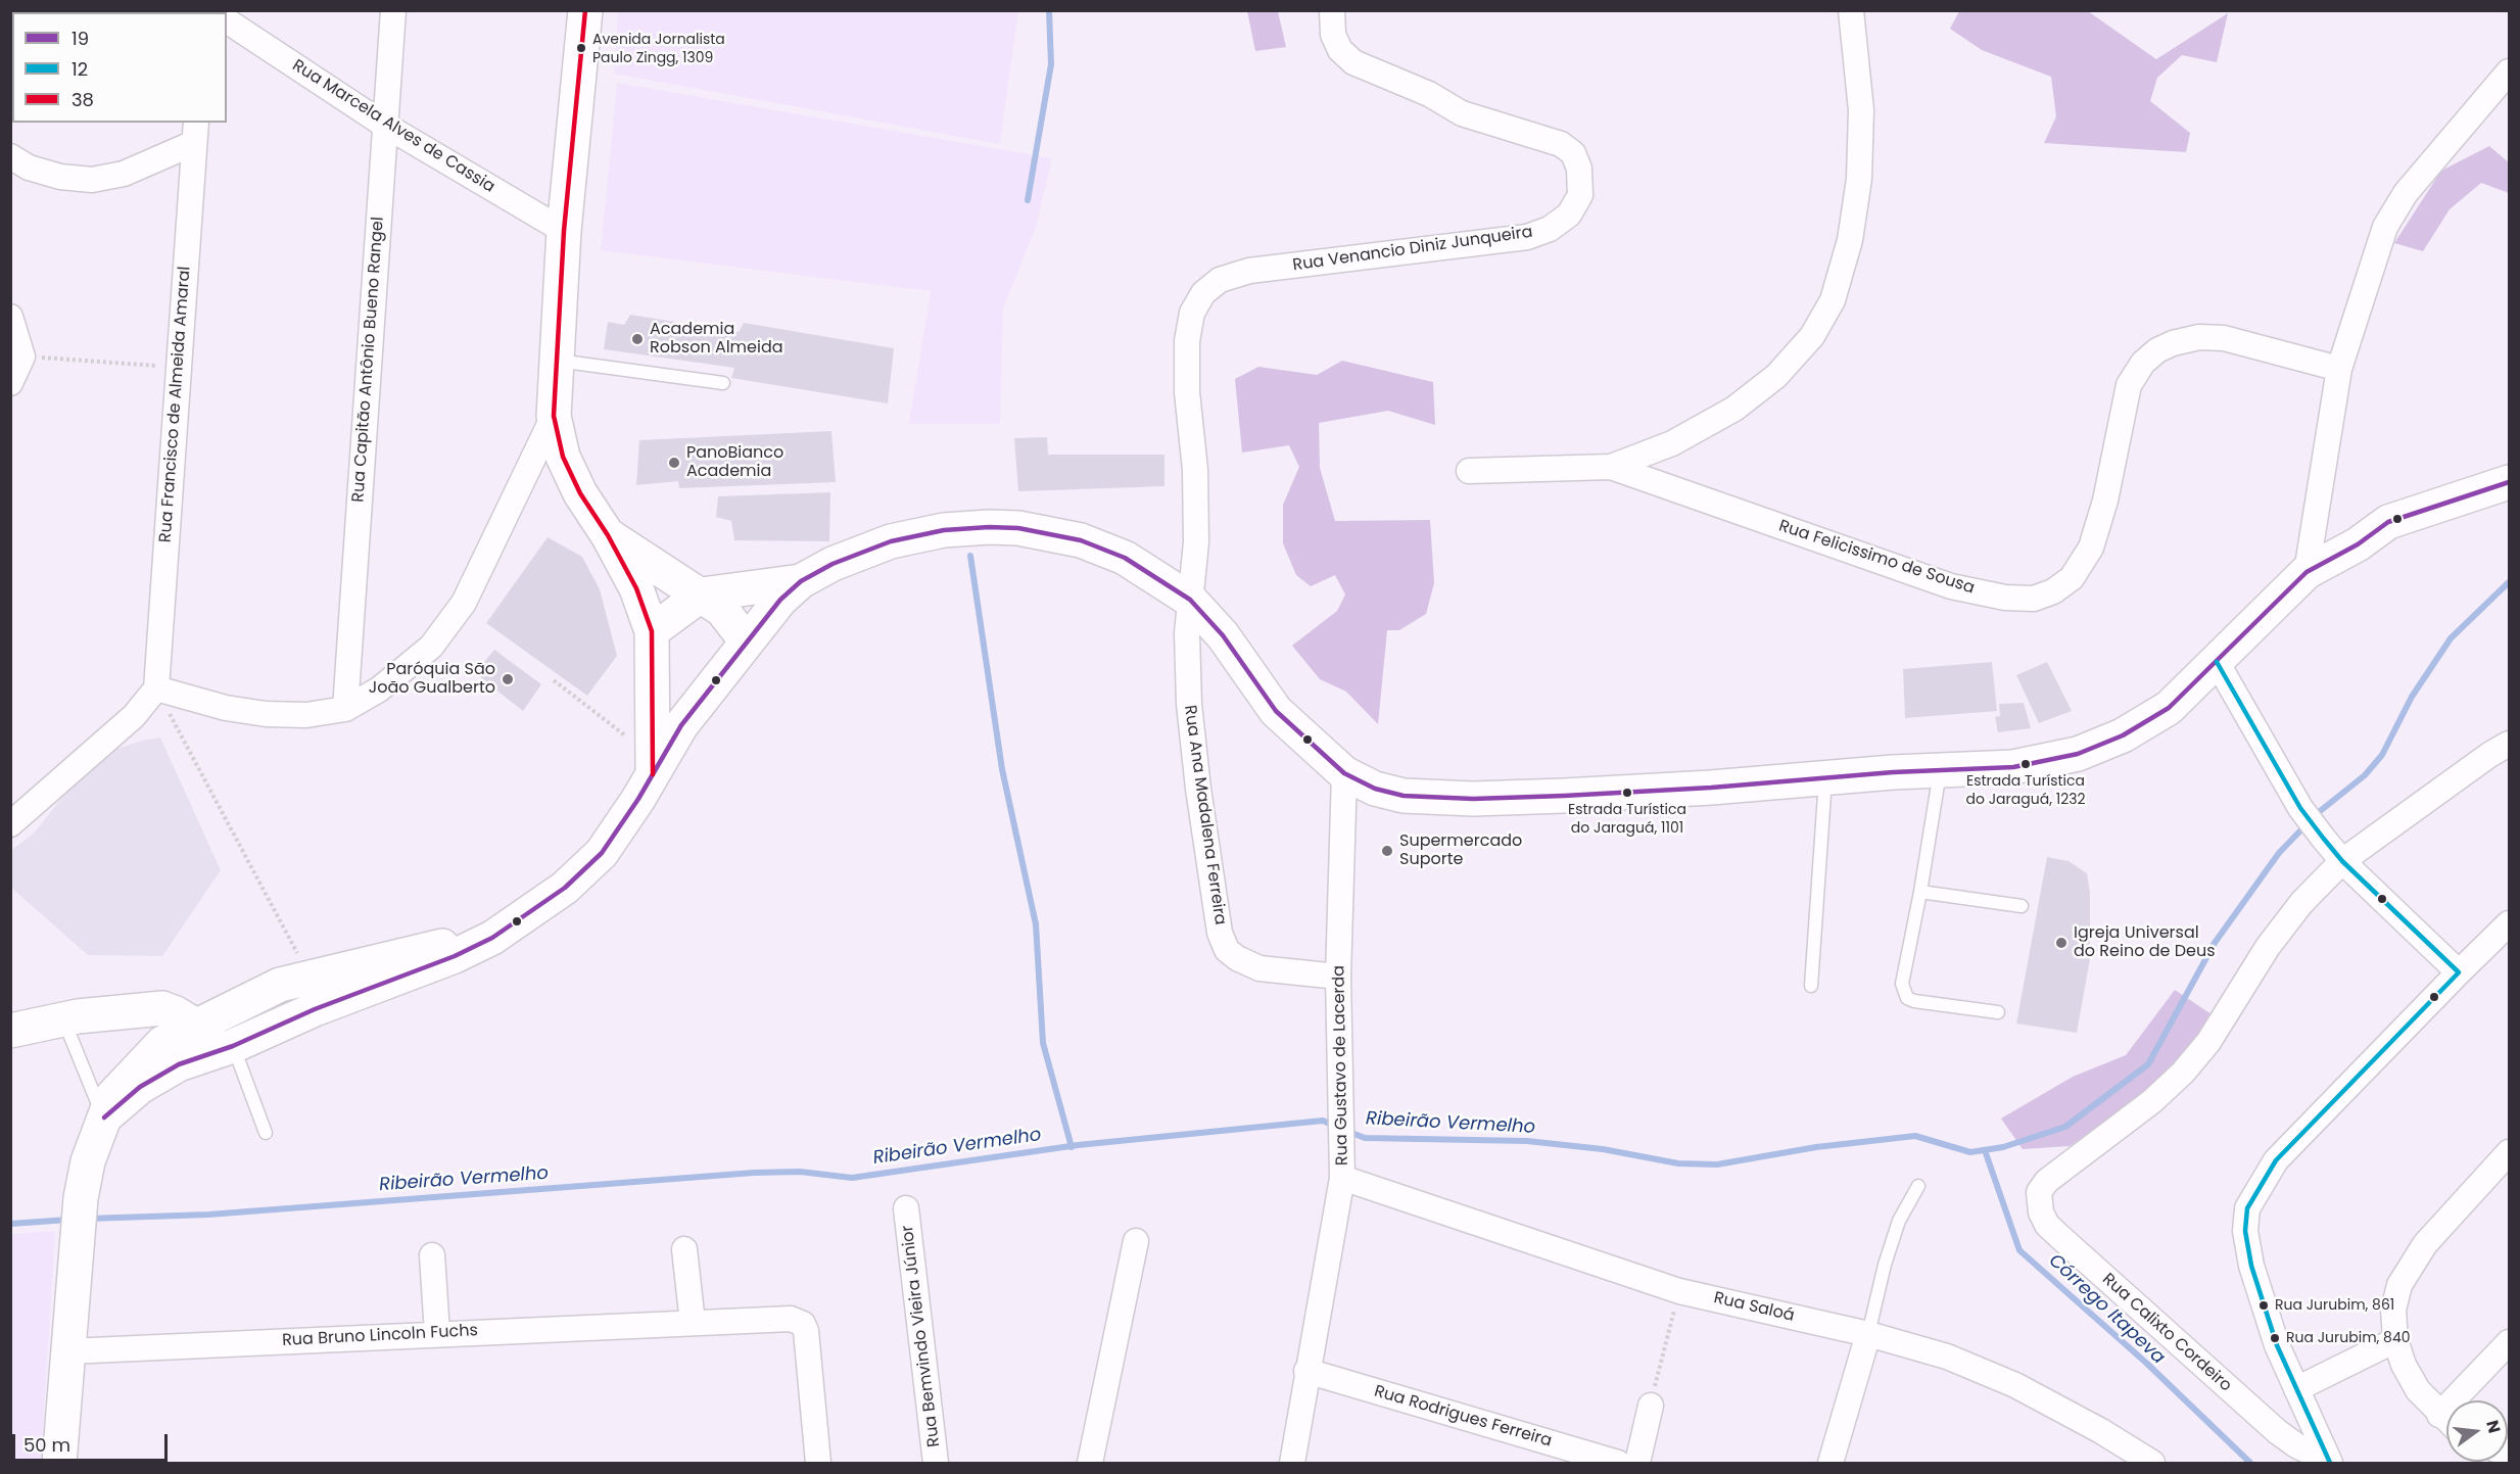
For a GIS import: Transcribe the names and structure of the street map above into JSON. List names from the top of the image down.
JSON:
{
  "streets": {
    "street": [
      "Rua Marcela Alves de Cassia",
      "Rua Venancio Diniz Junqueira",
      "Rua Capitão Antônio Bueno Rangel",
      "Rua Francisco de Almeida Amaral",
      "Rua Felicissimo de Sousa",
      "Rua Ana Madalena Ferreira",
      "Rua Gustavo de Lacerda",
      "Rua Saloá",
      "Rua Calixto Cordeiro",
      "Rua Bruno Lincoln Fuchs",
      "Rua Bemvindo Vieira Júnior",
      "Rua Rodrigues Ferreira"
    ]
  },
  "crossings": [
    ["Rua Marcela Alves de Cassia", "Rua Capitão Antônio Bueno Rangel"],
    ["Rua Venancio Diniz Junqueira", "Rua Ana Madalena Ferreira"],
    ["Rua Ana Madalena Ferreira", "Rua Gustavo de Lacerda"],
    ["Rua Gustavo de Lacerda", "Rua Saloá"],
    ["Rua Gustavo de Lacerda", "Rua Rodrigues Ferreira"]
  ],
  "water": ["Ribeirão Vermelho", "Córrego Itapeva"],
  "places": [
    "Avenida Jornalista Paulo Zingg, 1309",
    "Academia Robson Almeida",
    "PanoBianco Academia",
    "Paróquia São João Gualberto",
    "Estrada Turística do Jaraguá, 1232",
    "Estrada Turística do Jaraguá, 1101",
    "Supermercado Suporte",
    "Igreja Universal do Reino de Deus",
    "Rua Jurubim, 861",
    "Rua Jurubim, 840"
  ],
  "lines": ["transit line 38", "transit line 19", "transit line 12"],
  "legend": ["19", "12", "38"],
  "scale_bar": "50 m",
  "north": "right"
}
